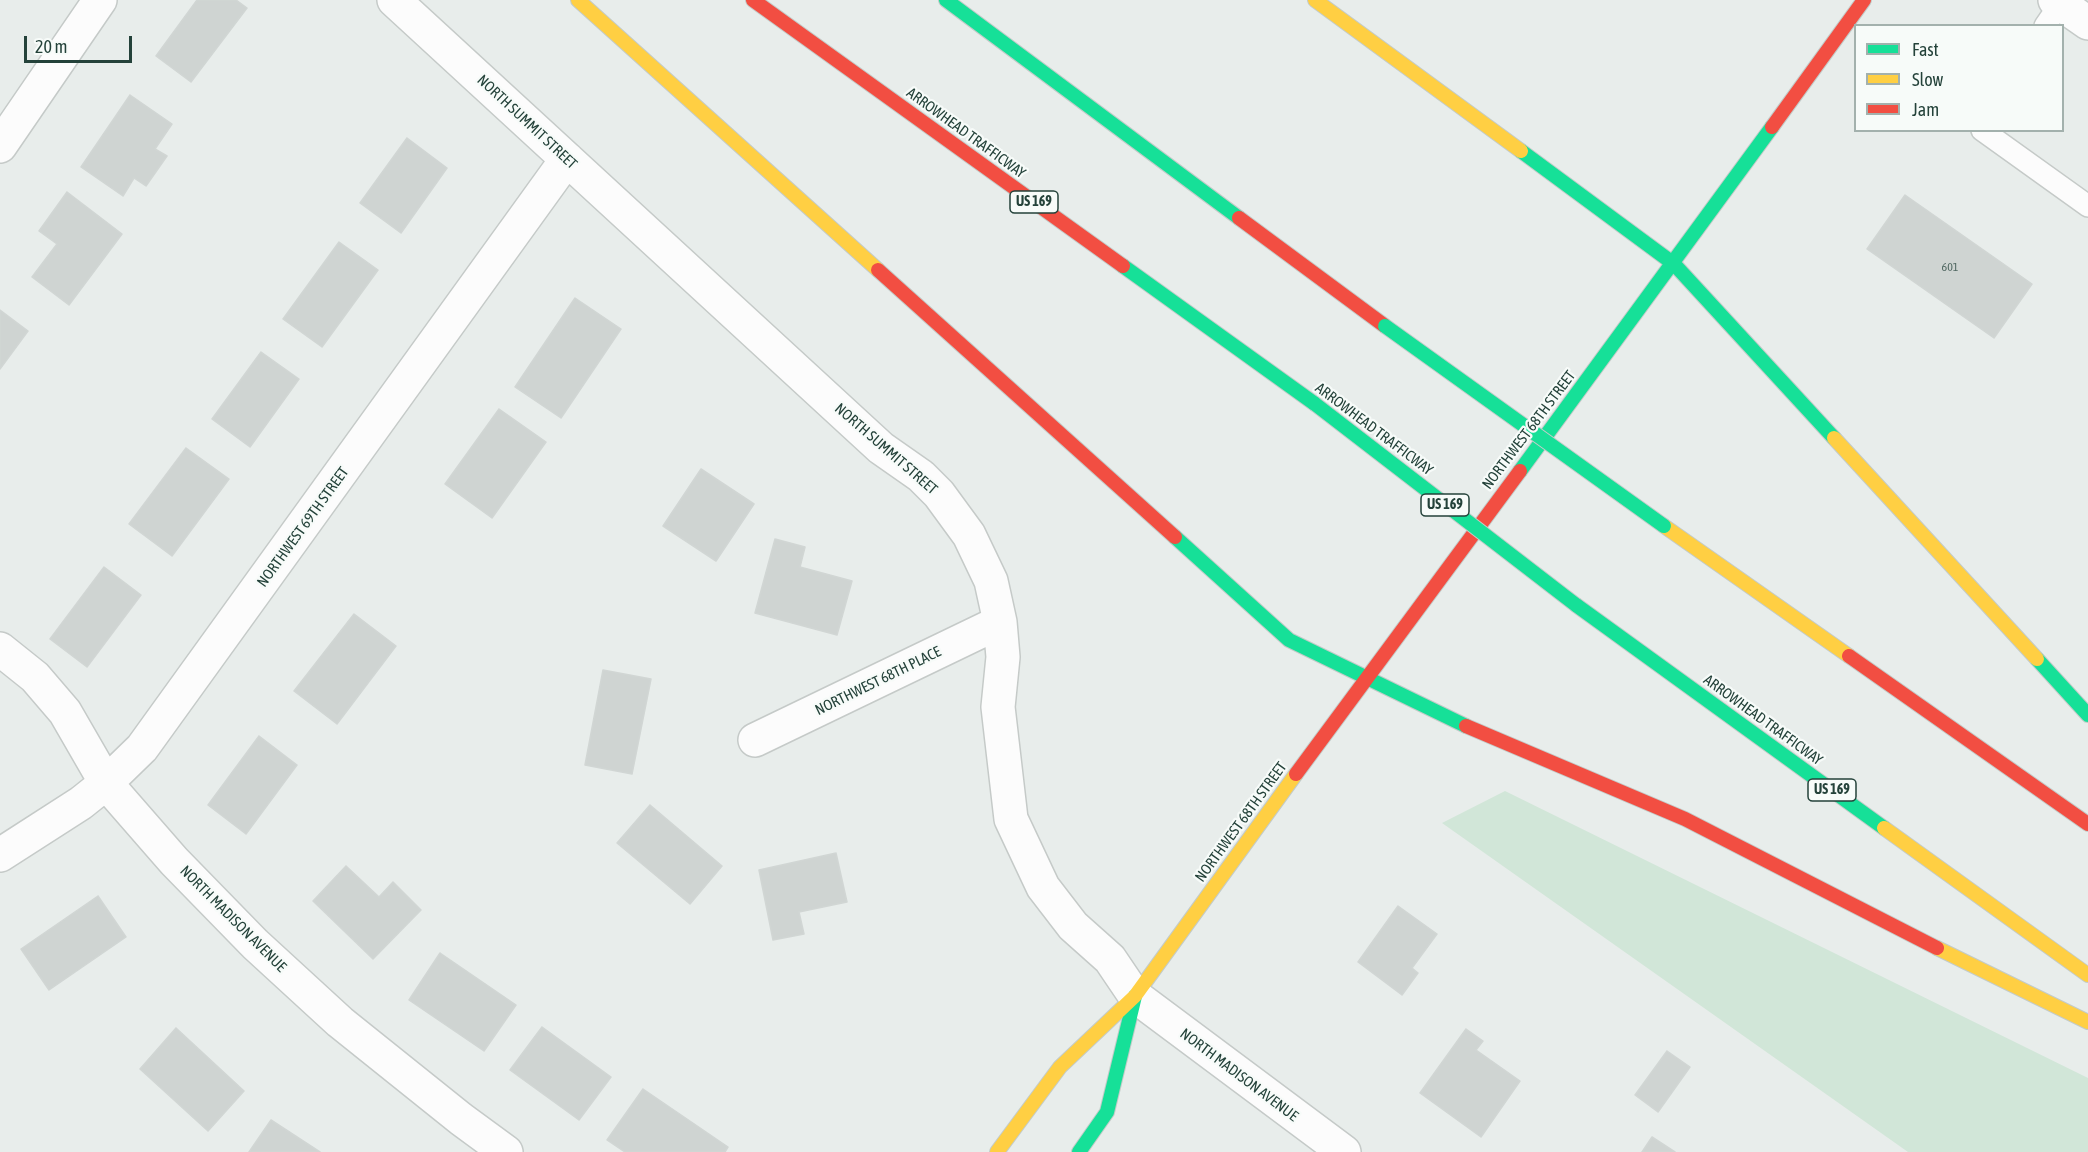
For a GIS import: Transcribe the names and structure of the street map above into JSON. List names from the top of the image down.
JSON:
{
  "streets": {
    "main road": ["ARROWHEAD TRAFFICWAY", "US 169", "NORTHWEST 68TH STREET"],
    "street": [
      "NORTH SUMMIT STREET",
      "NORTHWEST 69TH STREET",
      "NORTHWEST 68TH PLACE",
      "NORTH MADISON AVENUE"
    ]
  },
  "crossings": [
    ["NORTH SUMMIT STREET", "NORTHWEST 68TH STREET"],
    ["NORTH SUMMIT STREET", "NORTHWEST 69TH STREET"],
    ["NORTH SUMMIT STREET", "NORTHWEST 68TH PLACE"],
    ["NORTH SUMMIT STREET", "NORTH MADISON AVENUE"],
    ["NORTHWEST 68TH STREET", "NORTH MADISON AVENUE"],
    ["NORTHWEST 69TH STREET", "NORTH MADISON AVENUE"]
  ],
  "house_numbers": ["601"],
  "legend": ["Fast", "Slow", "Jam"],
  "scale_bar": "20 m"
}
